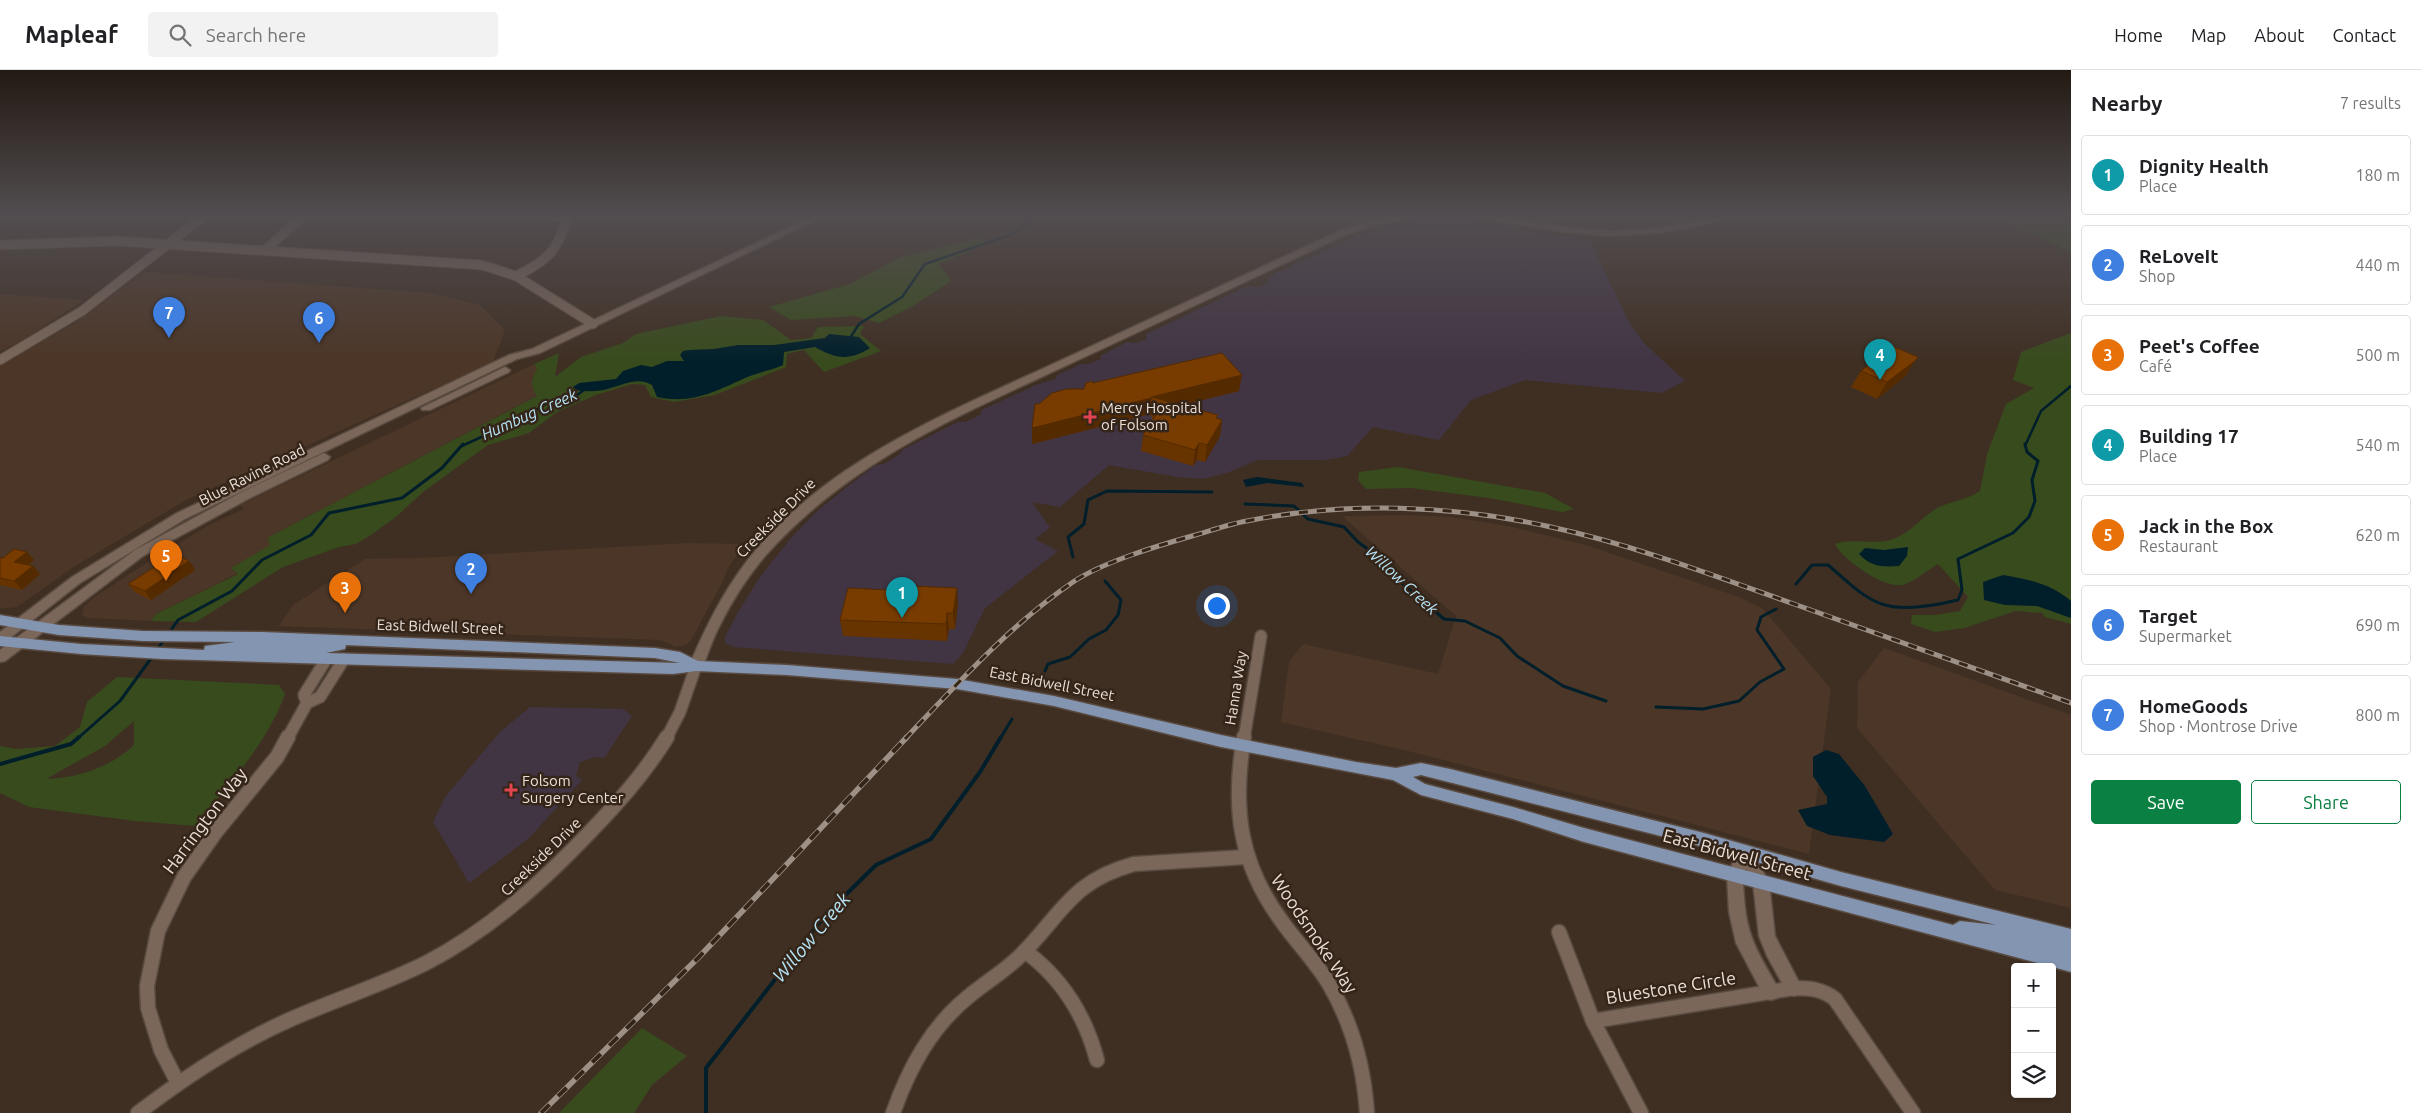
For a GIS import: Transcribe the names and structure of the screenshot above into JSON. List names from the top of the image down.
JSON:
{
  "streets": {
    "main road": ["East Bidwell Street"],
    "street": [
      "Blue Ravine Road",
      "Creekside Drive",
      "Hanna Way",
      "Harrington Way",
      "Woodsmoke Way",
      "Bluestone Circle"
    ]
  },
  "crossings": [
    ["Blue Ravine Road", "East Bidwell Street"],
    ["Creekside Drive", "East Bidwell Street"],
    ["Creekside Drive", "Harrington Way"],
    ["East Bidwell Street", "Hanna Way"],
    ["East Bidwell Street", "Harrington Way"],
    ["East Bidwell Street", "Woodsmoke Way"],
    ["East Bidwell Street", "Bluestone Circle"],
    ["Hanna Way", "Woodsmoke Way"]
  ],
  "water": ["Humbug Creek", "Willow Creek"],
  "places": {
    "health": ["Mercy Hospital of Folsom", "Folsom Surgery Center"]
  },
  "page": {
    "header": "Mapleaf",
    "search": "Search here",
    "nav": [
      "Home",
      "Map",
      "About",
      "Contact"
    ],
    "heading": ["Nearby", "7 results"],
    "list": [
      {
        "mark": "1",
        "name": "Dignity Health",
        "note": "Place",
        "value": "180 m"
      },
      {
        "mark": "2",
        "name": "ReLoveIt",
        "note": "Shop",
        "value": "440 m"
      },
      {
        "mark": "3",
        "name": "Peet's Coffee",
        "note": "Café",
        "value": "500 m"
      },
      {
        "mark": "4",
        "name": "Building 17",
        "note": "Place",
        "value": "540 m"
      },
      {
        "mark": "5",
        "name": "Jack in the Box",
        "note": "Restaurant",
        "value": "620 m"
      },
      {
        "mark": "6",
        "name": "Target",
        "note": "Supermarket",
        "value": "690 m"
      },
      {
        "mark": "7",
        "name": "HomeGoods",
        "note": "Shop · Montrose Drive",
        "value": "800 m"
      }
    ],
    "pins": [
      "7",
      "6",
      "4",
      "5",
      "2",
      "3",
      "1"
    ],
    "buttons": ["Save", "Share"],
    "map_buttons": ["+", "−"]
  }
}
